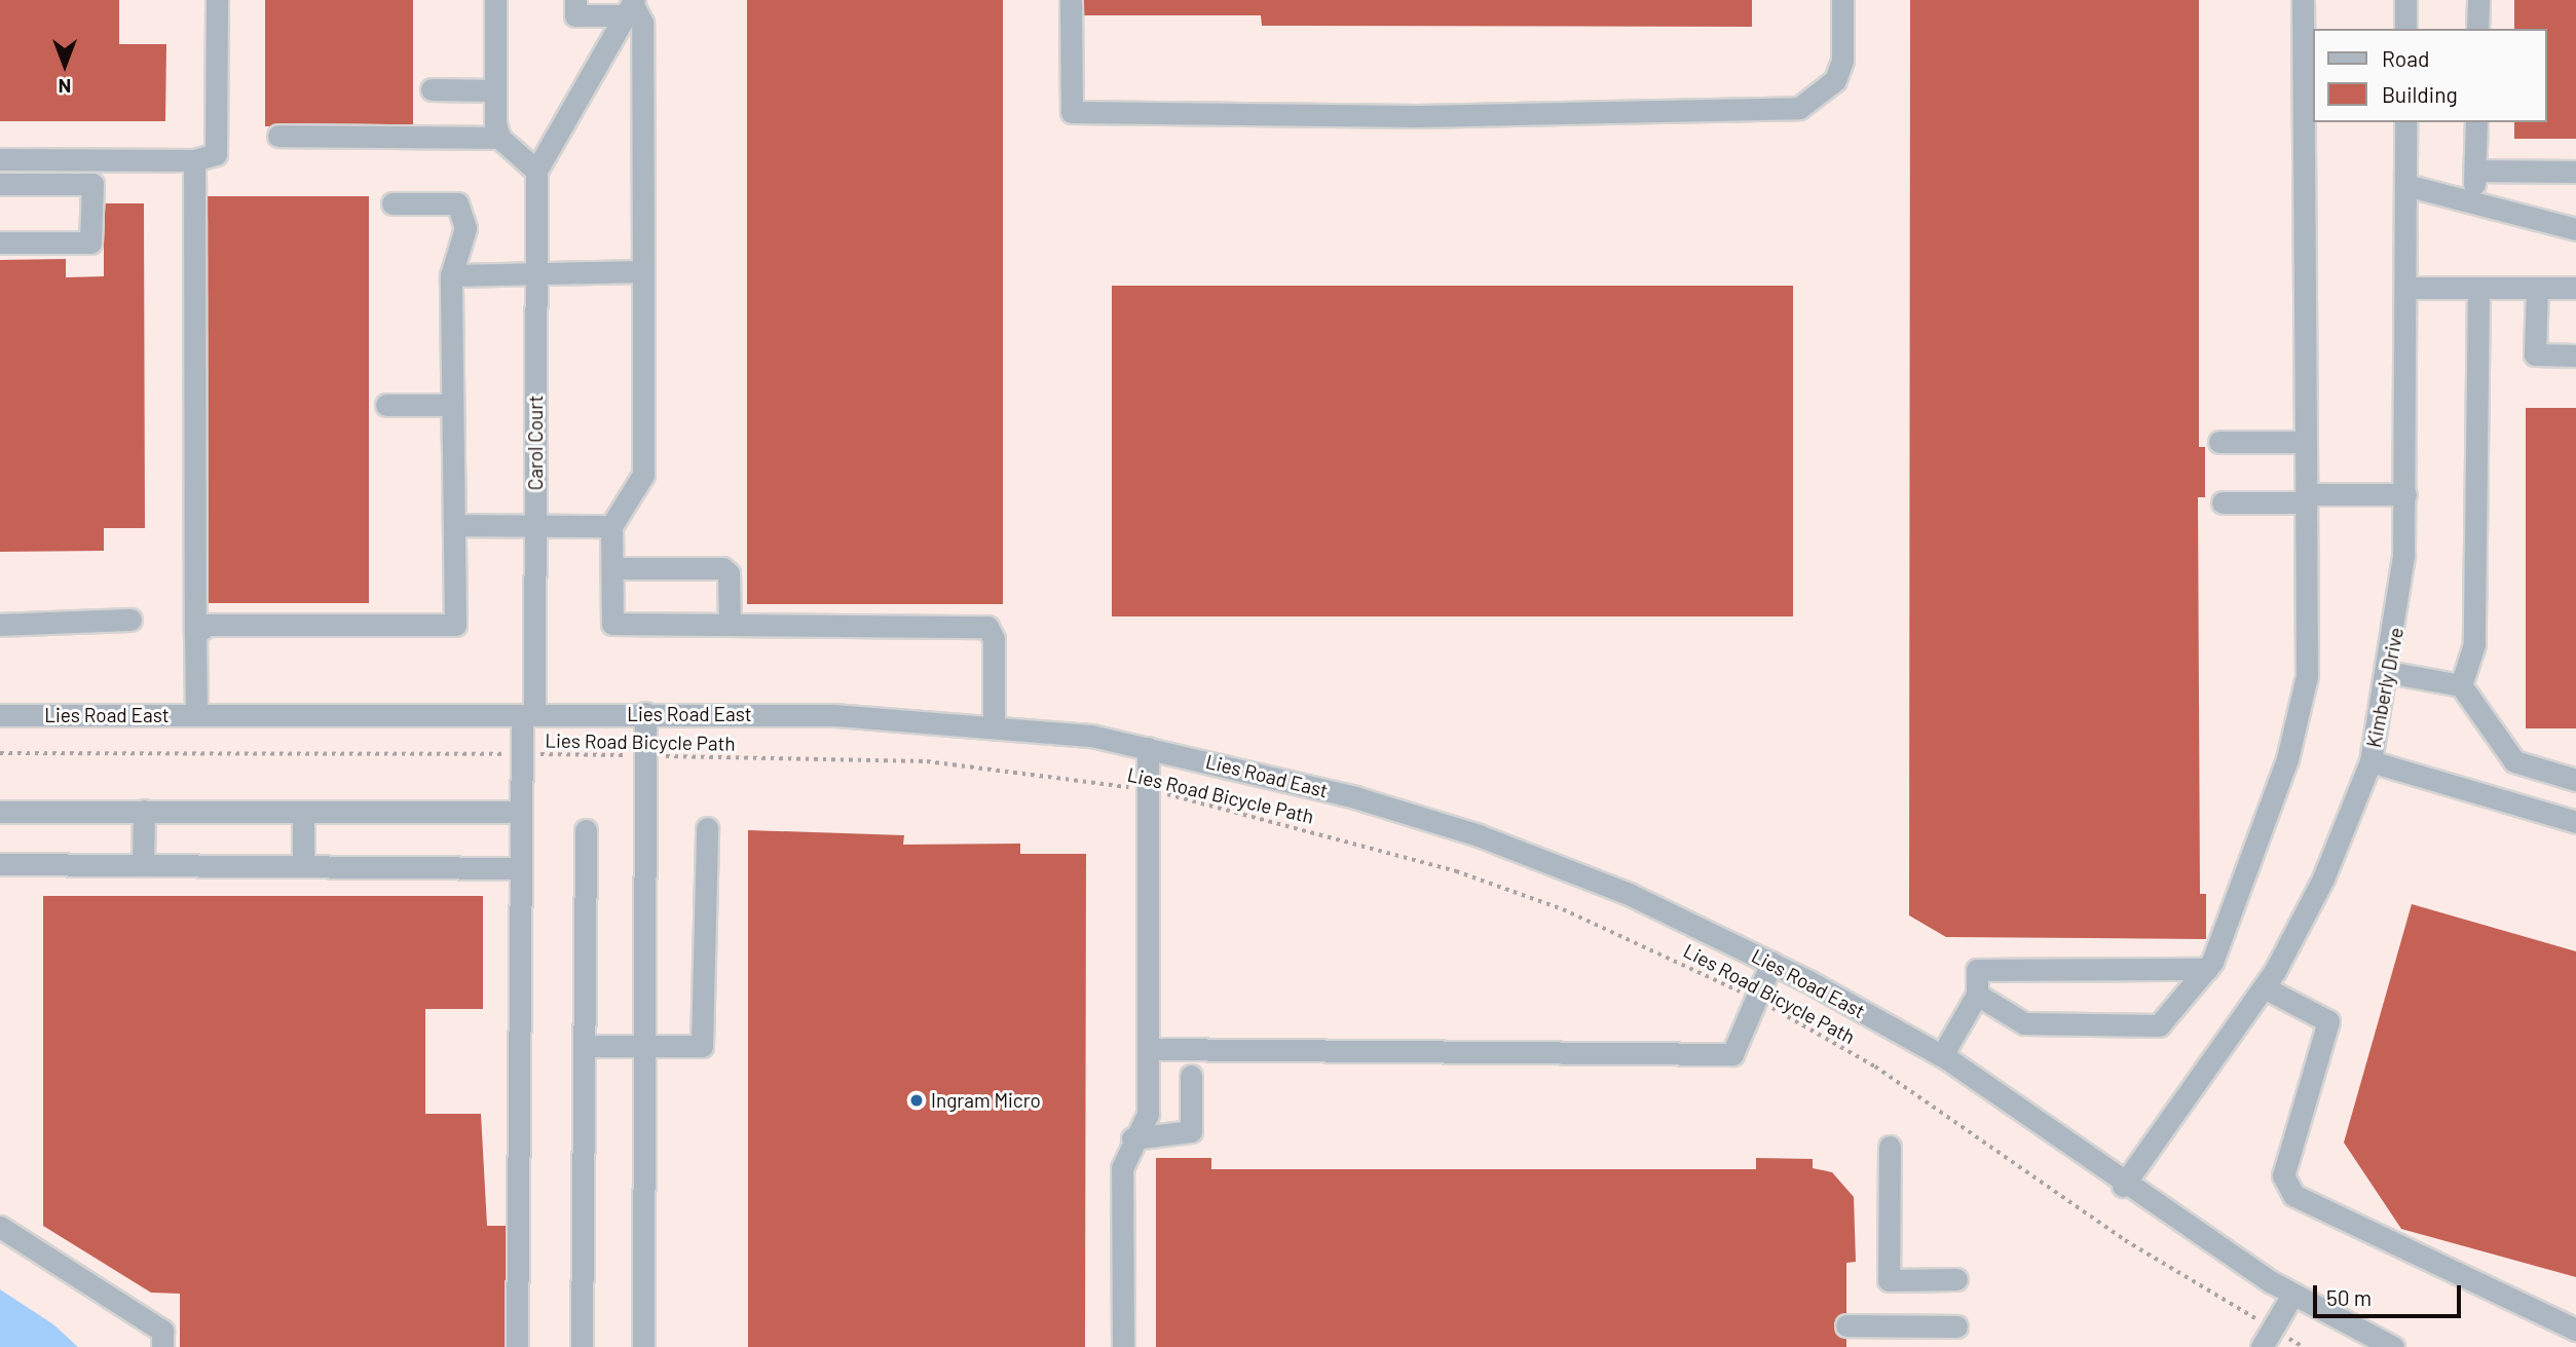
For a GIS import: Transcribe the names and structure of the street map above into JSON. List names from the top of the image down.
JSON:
{
  "streets": {
    "street": ["Carol Court", "Kimberly Drive", "Lies Road East"],
    "path": ["Lies Road Bicycle Path"]
  },
  "crossings": [
    ["Carol Court", "Lies Road East"],
    ["Carol Court", "Lies Road Bicycle Path"],
    ["Kimberly Drive", "Lies Road East"]
  ],
  "places": ["Ingram Micro"],
  "legend": ["Road", "Building"],
  "scale_bar": "50 m",
  "north": "bottom"
}
